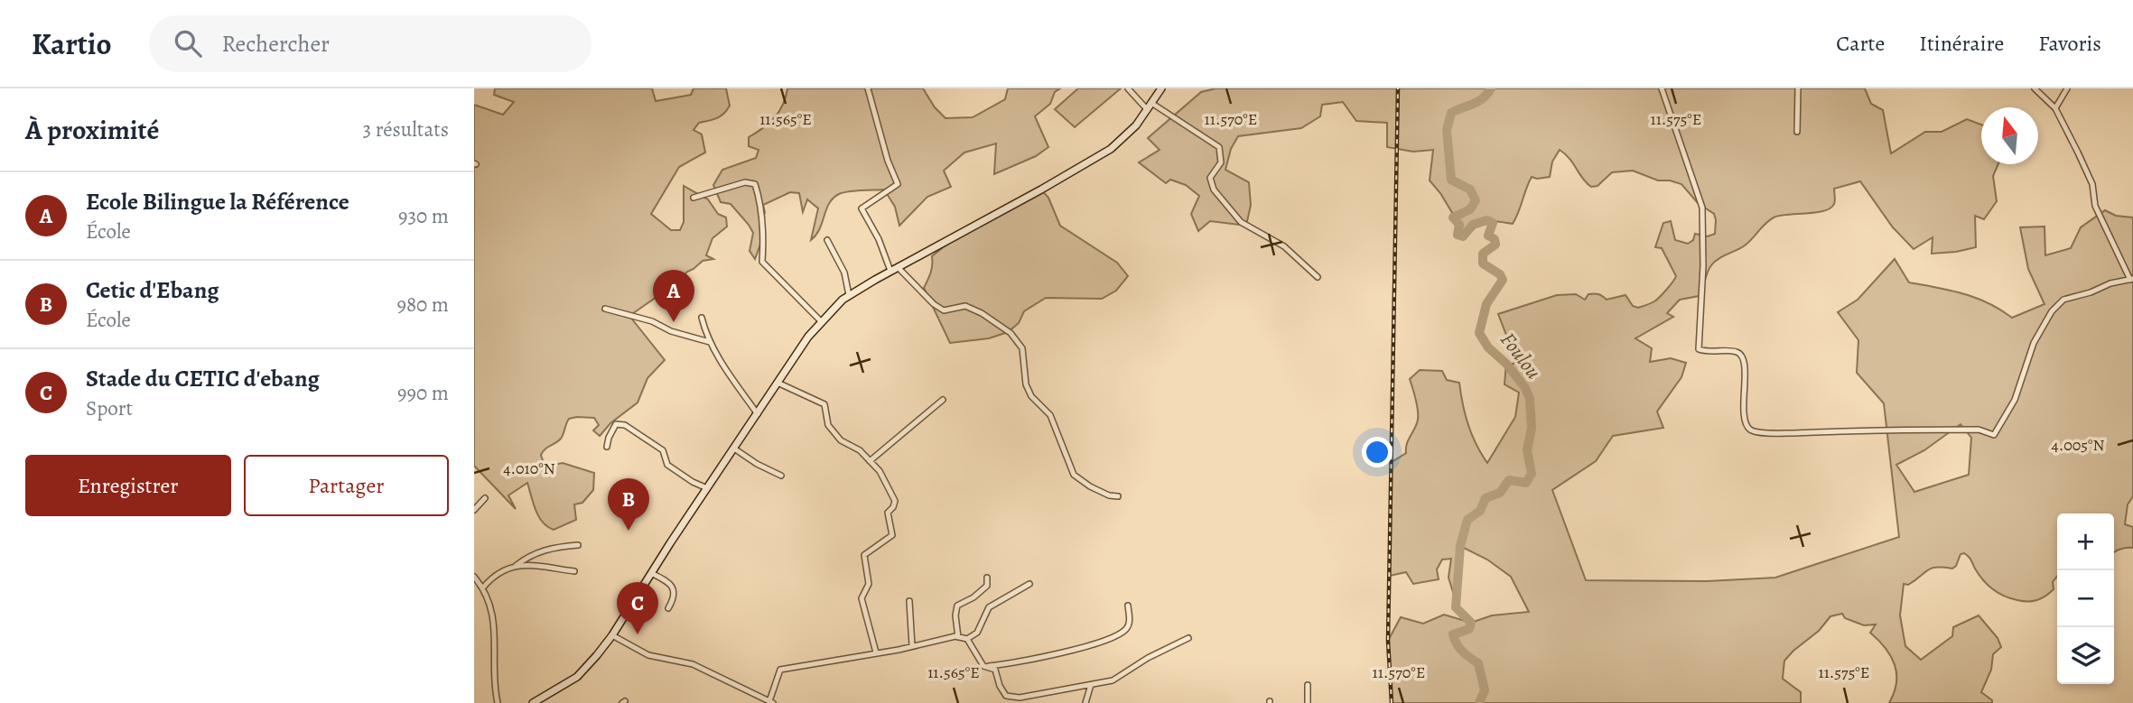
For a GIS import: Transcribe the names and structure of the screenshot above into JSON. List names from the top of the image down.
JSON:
{
  "water": ["Foulou"],
  "north": "top",
  "page": {
    "header": "Kartio",
    "search": "Rechercher",
    "nav": ["Carte", "Itinéraire", "Favoris"],
    "heading": ["À proximité", "3 résultats"],
    "list": [
      {
        "mark": "A",
        "name": "Ecole Bilingue la Référence",
        "note": "École",
        "value": "930 m"
      },
      {
        "mark": "B",
        "name": "Cetic d'Ebang",
        "note": "École",
        "value": "980 m"
      },
      {
        "mark": "C",
        "name": "Stade du CETIC d'ebang",
        "note": "Sport",
        "value": "990 m"
      }
    ],
    "pins": ["A", "B", "C"],
    "buttons": ["Enregistrer", "Partager"],
    "map_buttons": ["+", "−"]
  },
  "coordinates": [
    "11.565°E",
    "11.570°E",
    "11.575°E",
    "4.005°N",
    "4.010°N"
  ]
}
